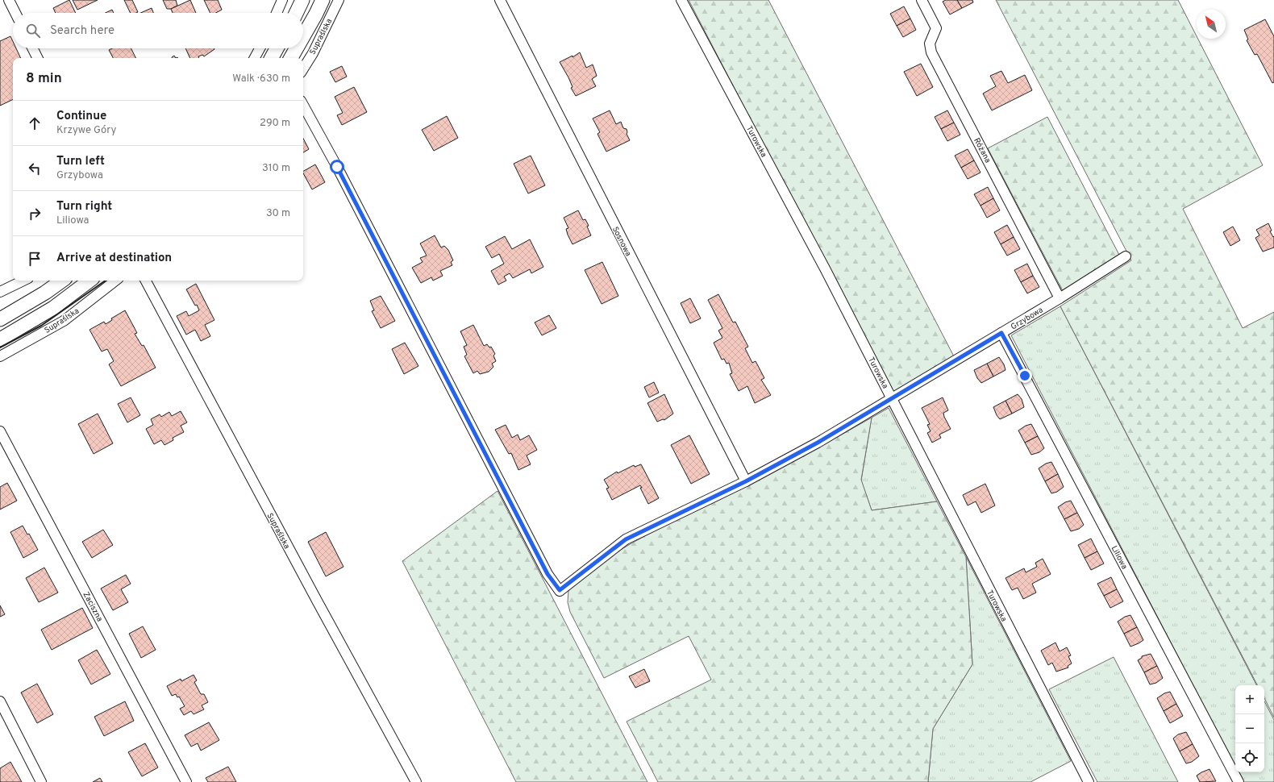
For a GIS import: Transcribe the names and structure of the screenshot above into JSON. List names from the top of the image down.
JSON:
{
  "streets": {
    "street": [
      "Supraślska",
      "Turowska",
      "Różana",
      "Sosnowa",
      "Grzybowa",
      "Liliowa",
      "Zaciszna"
    ]
  },
  "crossings": [
    ["Turowska", "Grzybowa"],
    ["Różana", "Grzybowa"],
    ["Sosnowa", "Grzybowa"],
    ["Grzybowa", "Liliowa"]
  ],
  "north": "top left",
  "page": {
    "search": "Search here",
    "heading": ["8 min", "Walk · 630 m"],
    "list": [
      ["Continue", "Krzywe Góry", "290 m"],
      ["Turn left", "Grzybowa", "310 m"],
      ["Turn right", "Liliowa", "30 m"],
      "Arrive at destination"
    ],
    "map_buttons": ["+", "−"]
  }
}
